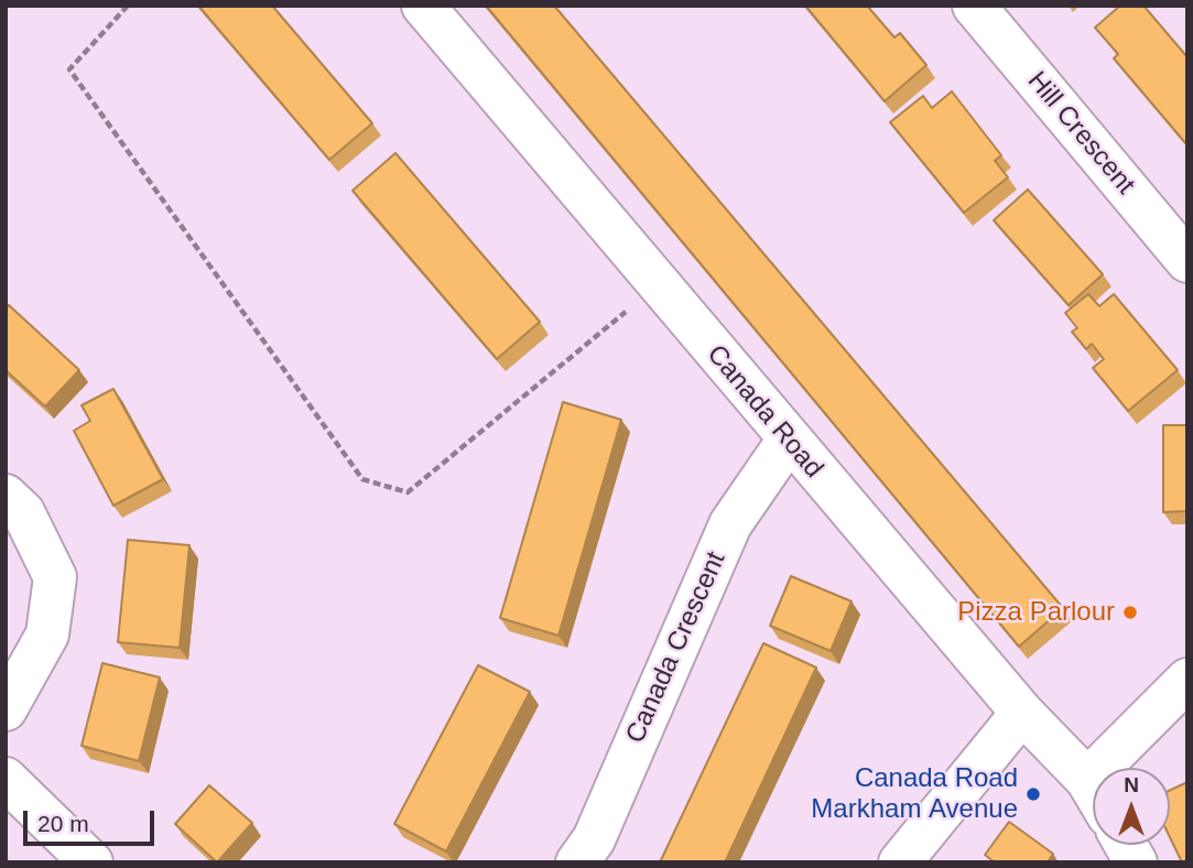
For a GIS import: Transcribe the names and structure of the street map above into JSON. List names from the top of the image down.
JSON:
{
  "streets": {
    "street": ["Hill Crescent", "Canada Road", "Canada Crescent"]
  },
  "crossings": [
    ["Canada Road", "Canada Crescent"]
  ],
  "places": ["Pizza Parlour", "Canada Road Markham Avenue"],
  "scale_bar": "20 m",
  "north": "top"
}
